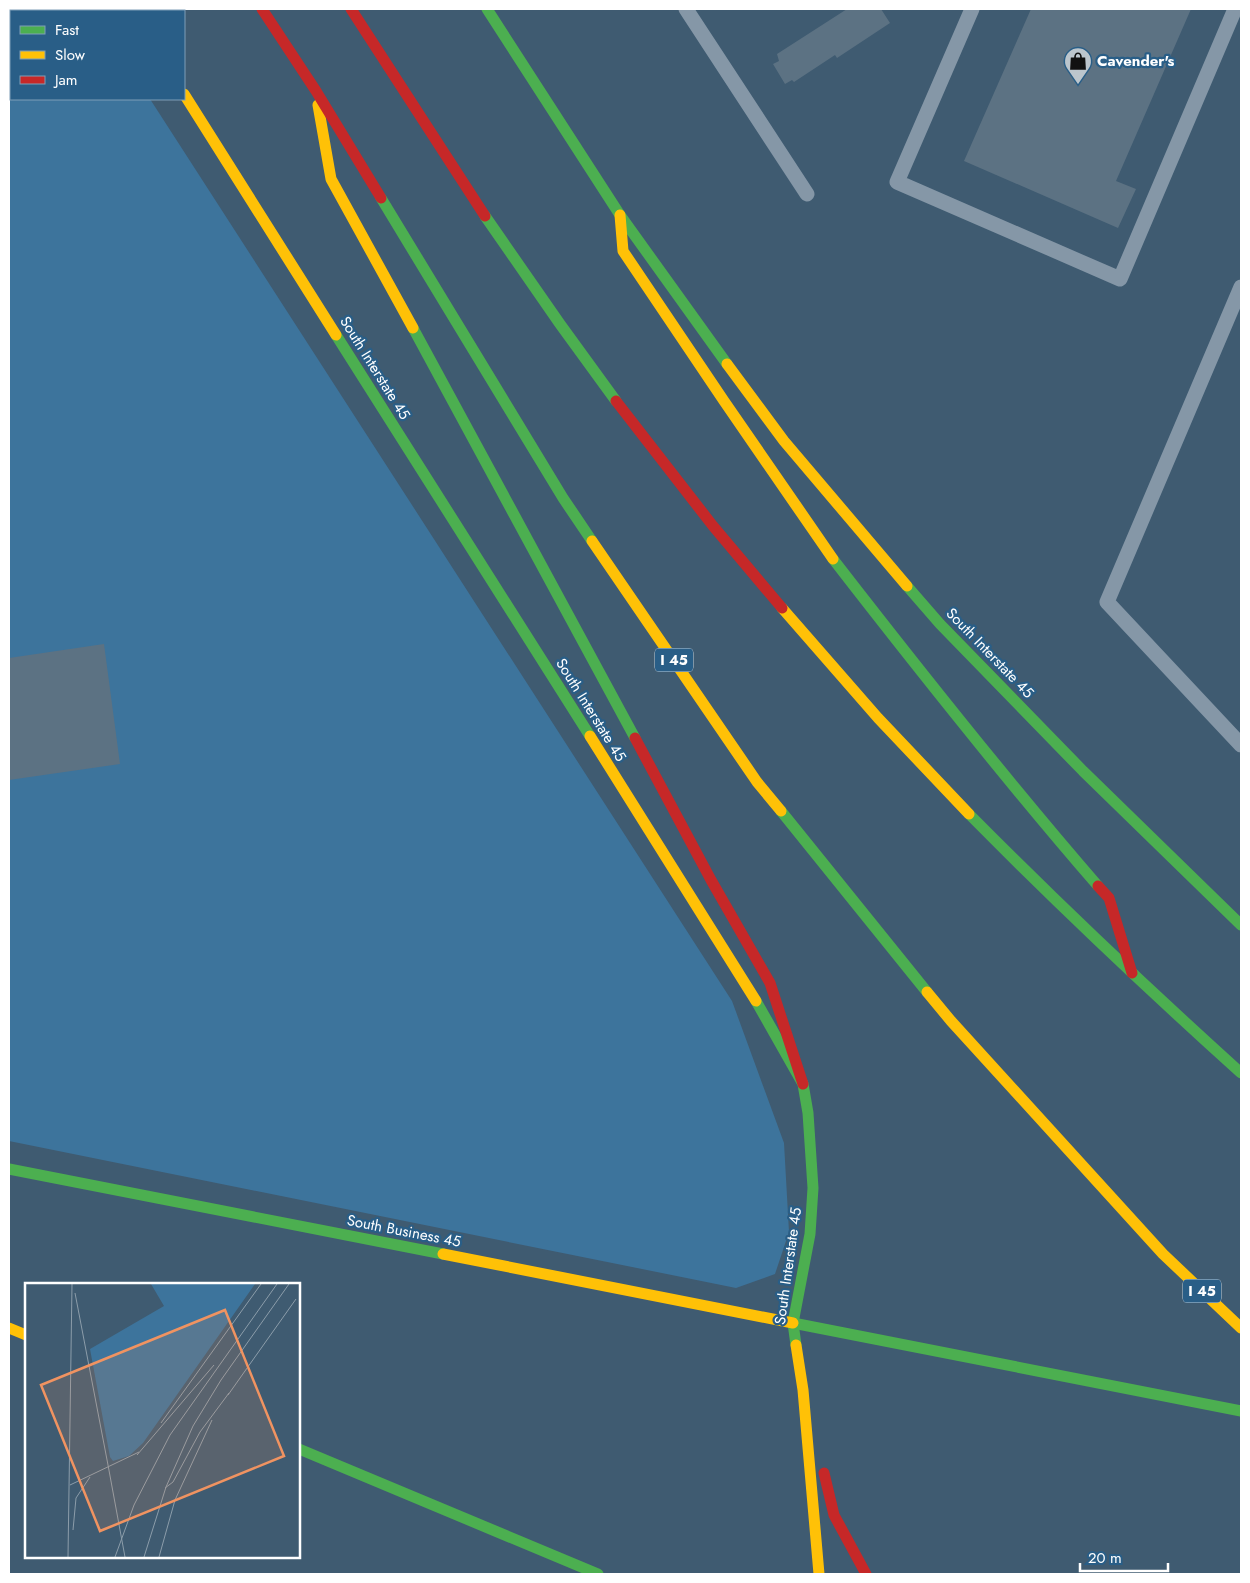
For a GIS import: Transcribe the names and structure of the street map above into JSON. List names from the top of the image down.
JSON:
{
  "streets": {
    "main road": ["South Interstate 45", "I 45", "South Business 45"]
  },
  "crossings": [
    ["South Interstate 45", "South Business 45"]
  ],
  "places": {
    "shop": ["Cavender's"]
  },
  "legend": ["Fast", "Slow", "Jam"],
  "scale_bar": "20 m"
}
